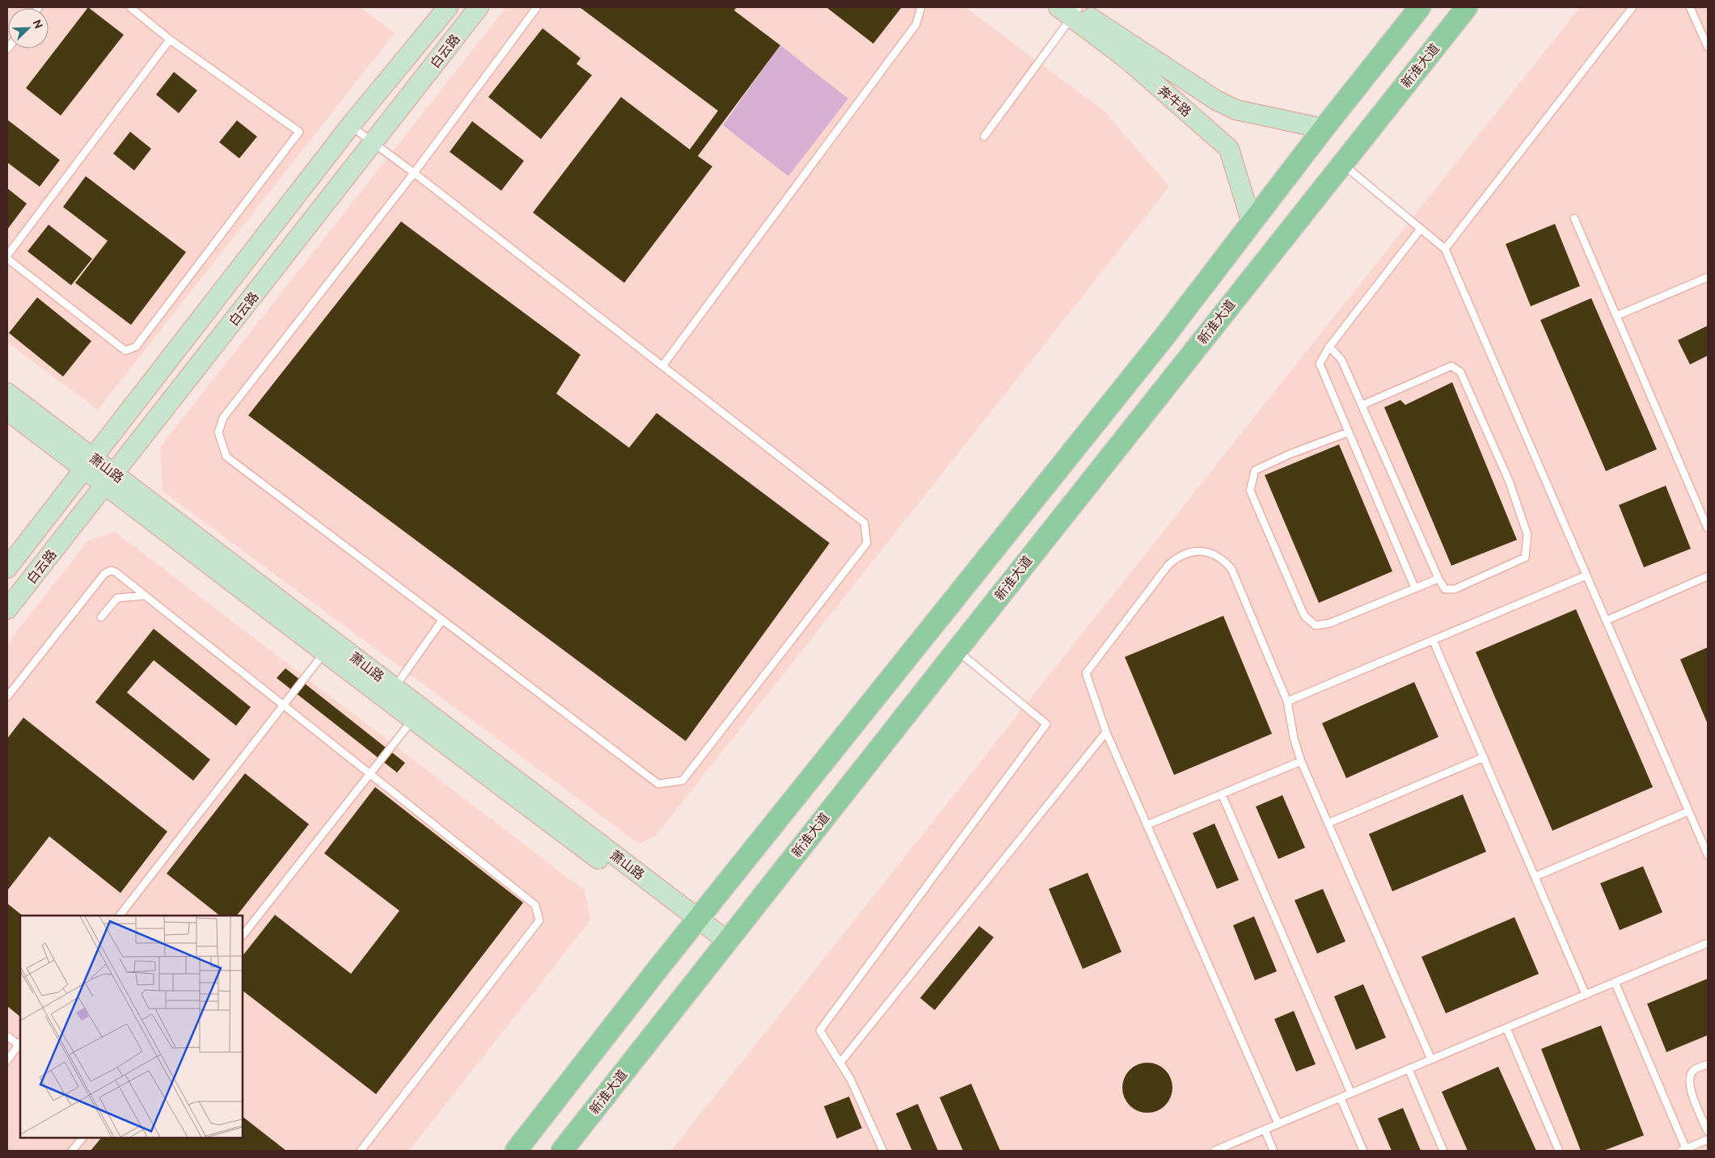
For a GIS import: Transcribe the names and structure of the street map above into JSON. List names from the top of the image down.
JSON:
{
  "streets": {
    "main road": ["新淮大道"],
    "street": ["白云路", "奔牛路", "萧山路"]
  },
  "crossings": [
    ["白云路", "萧山路"],
    ["新淮大道", "萧山路"]
  ],
  "north": "top right"
}
